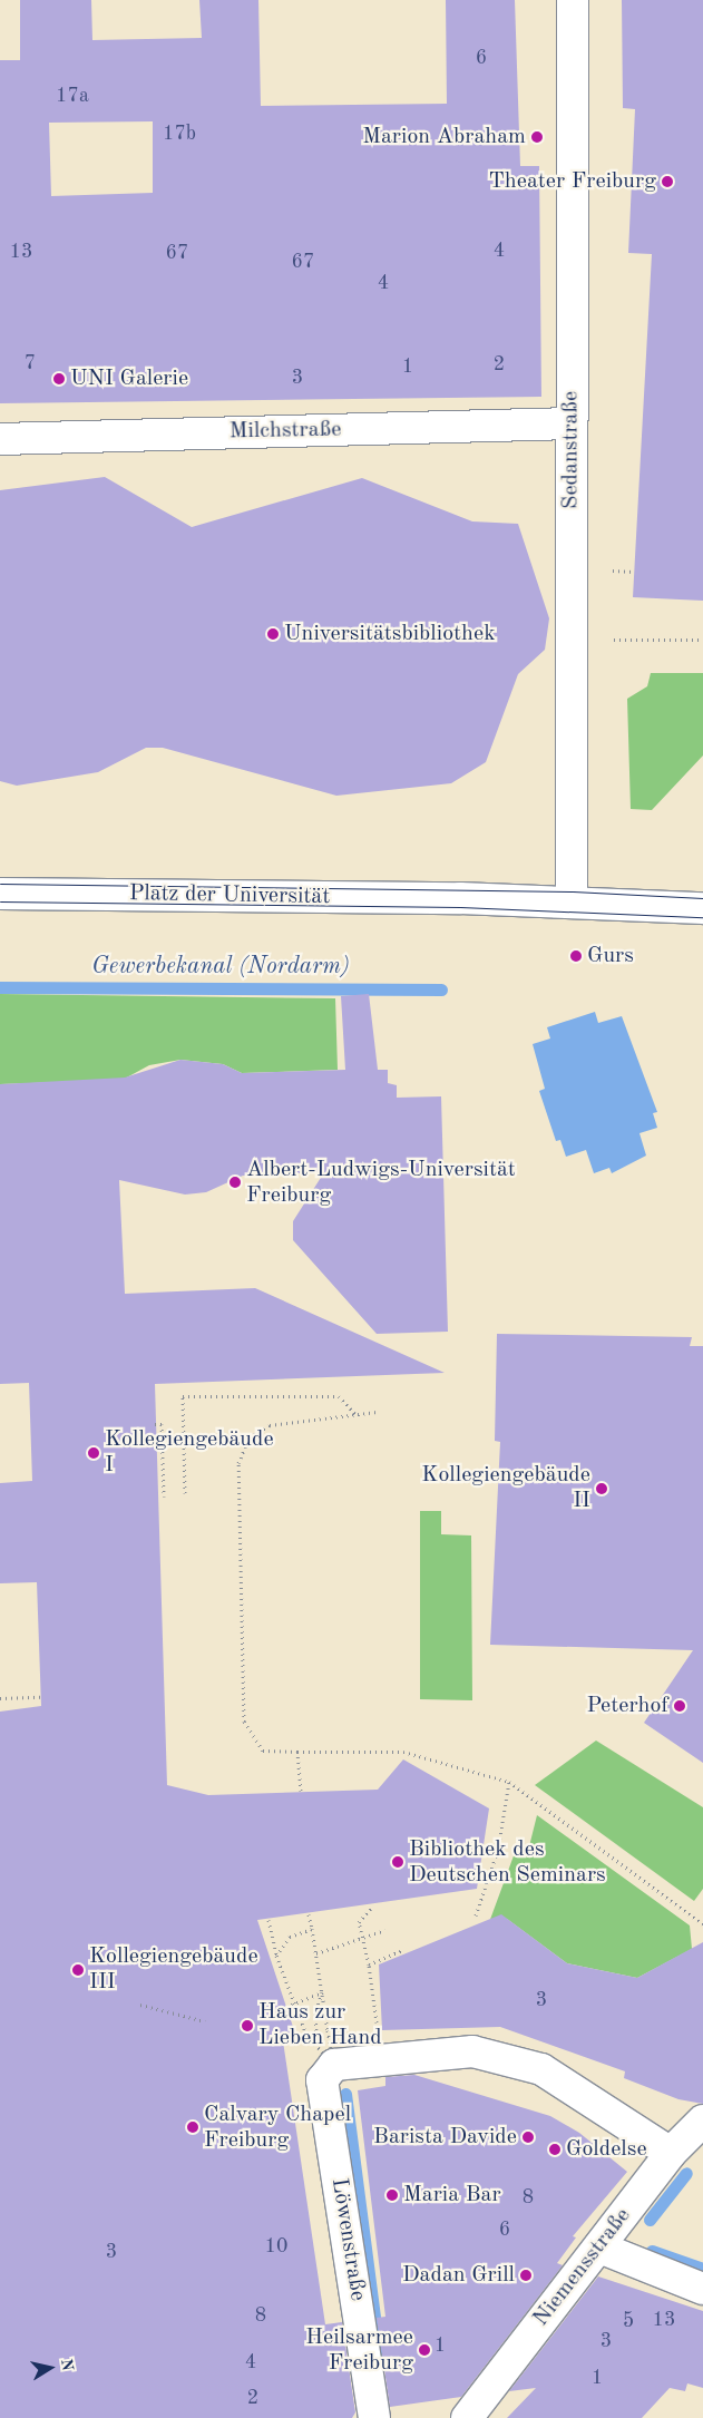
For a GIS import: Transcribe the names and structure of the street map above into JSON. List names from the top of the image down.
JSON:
{
  "streets": {
    "street": [
      "Milchstraße",
      "Sedanstraße",
      "Platz der Universität",
      "Löwenstraße",
      "Niemensstraße"
    ]
  },
  "crossings": [
    ["Milchstraße", "Sedanstraße"],
    ["Sedanstraße", "Platz der Universität"]
  ],
  "water": ["Gewerbekanal (Nordarm)"],
  "places": [
    "Marion Abraham",
    "Theater Freiburg",
    "UNI Galerie",
    "Universitätsbibliothek",
    "Gurs",
    "Albert-Ludwigs-Universität Freiburg",
    "Kollegiengebäude I",
    "Kollegiengebäude II",
    "Peterhof",
    "Bibliothek des Deutschen Seminars",
    "Kollegiengebäude III",
    "Haus zur Lieben Hand",
    "Calvary Chapel Freiburg",
    "Barista Davide",
    "Goldelse",
    "Maria Bar",
    "Dadan Grill",
    "Heilsarmee Freiburg"
  ],
  "house_numbers": [
    "6",
    "17a",
    "17b",
    "4",
    "13",
    "67",
    "67",
    "4",
    "7",
    "2",
    "1",
    "3",
    "3",
    "8",
    "6",
    "10",
    "3",
    "8",
    "13",
    "5",
    "3",
    "1",
    "4",
    "1",
    "2"
  ],
  "north": "right"
}
